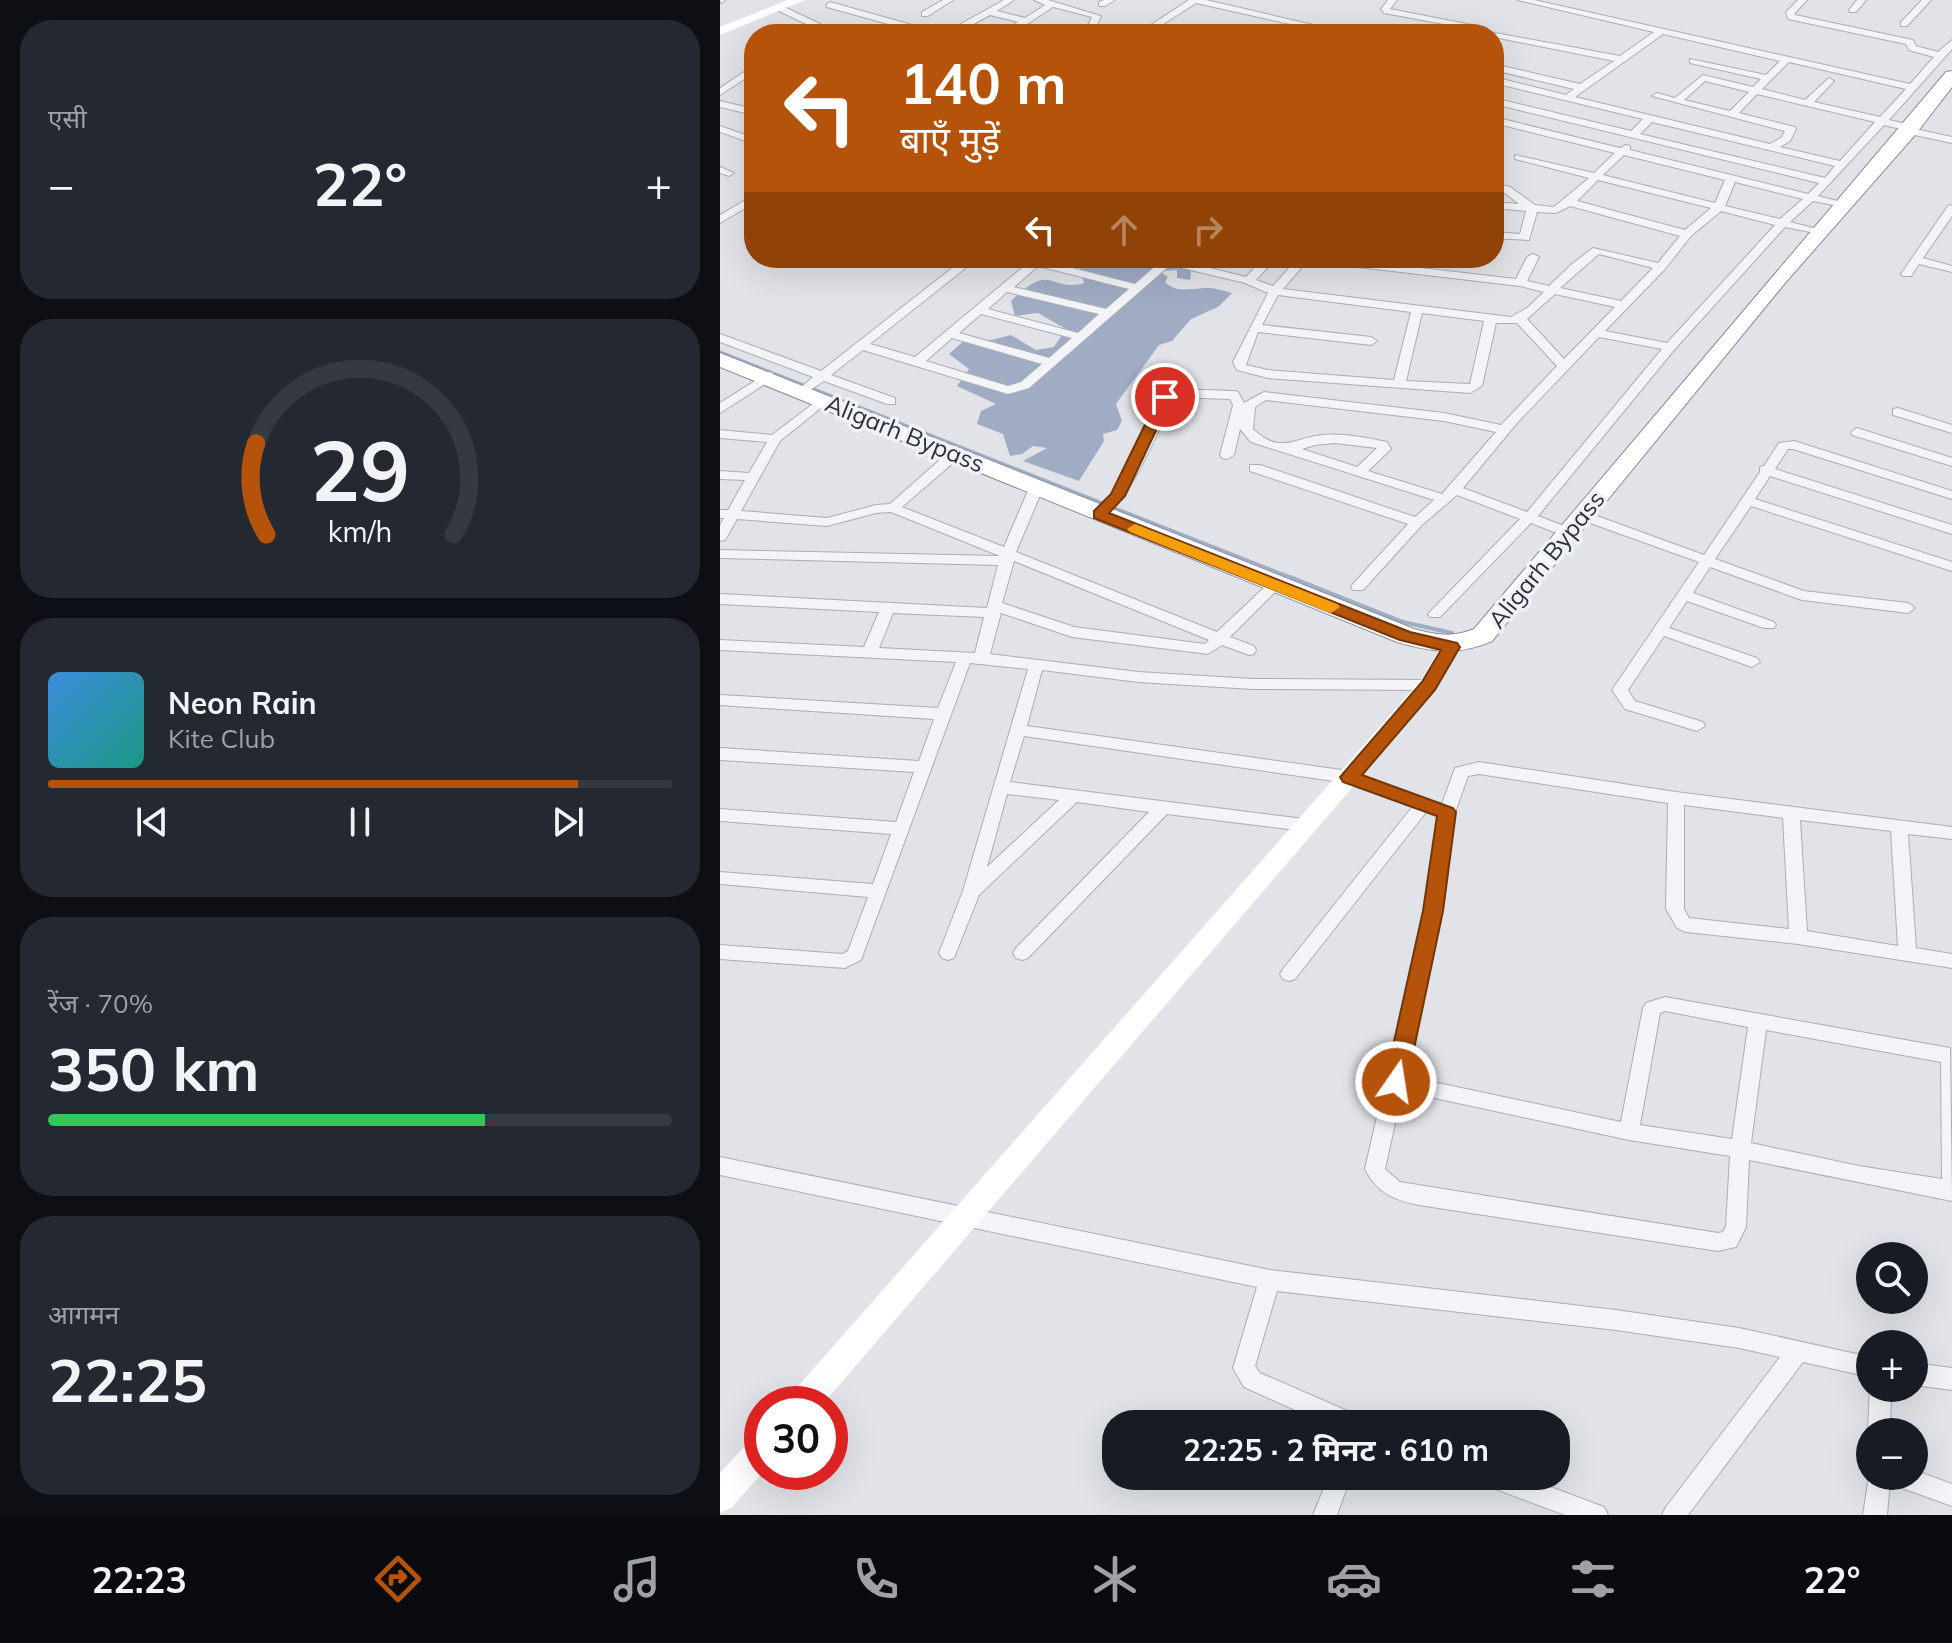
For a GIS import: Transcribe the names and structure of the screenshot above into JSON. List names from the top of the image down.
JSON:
{
  "streets": {
    "highway": ["Aligarh Bypass"]
  },
  "page": {
    "tile": [
      "एसी",
      ["रेंज · 70%", "350 km"],
      ["आगमन", "22:25"]
    ],
    "turn": ["140 m", "बाएँ मुड़ें"],
    "heat": ["−", "22°", "+"],
    "song": ["Neon Rain", "Kite Club"],
    "map_buttons": ["+", "−"],
    "limit": "30",
    "trip": "22:25 · 2 मिनट · 610 m",
    "tabs": ["22:23", "22°"],
    "gauge": ["29", "km/h"]
  }
}
